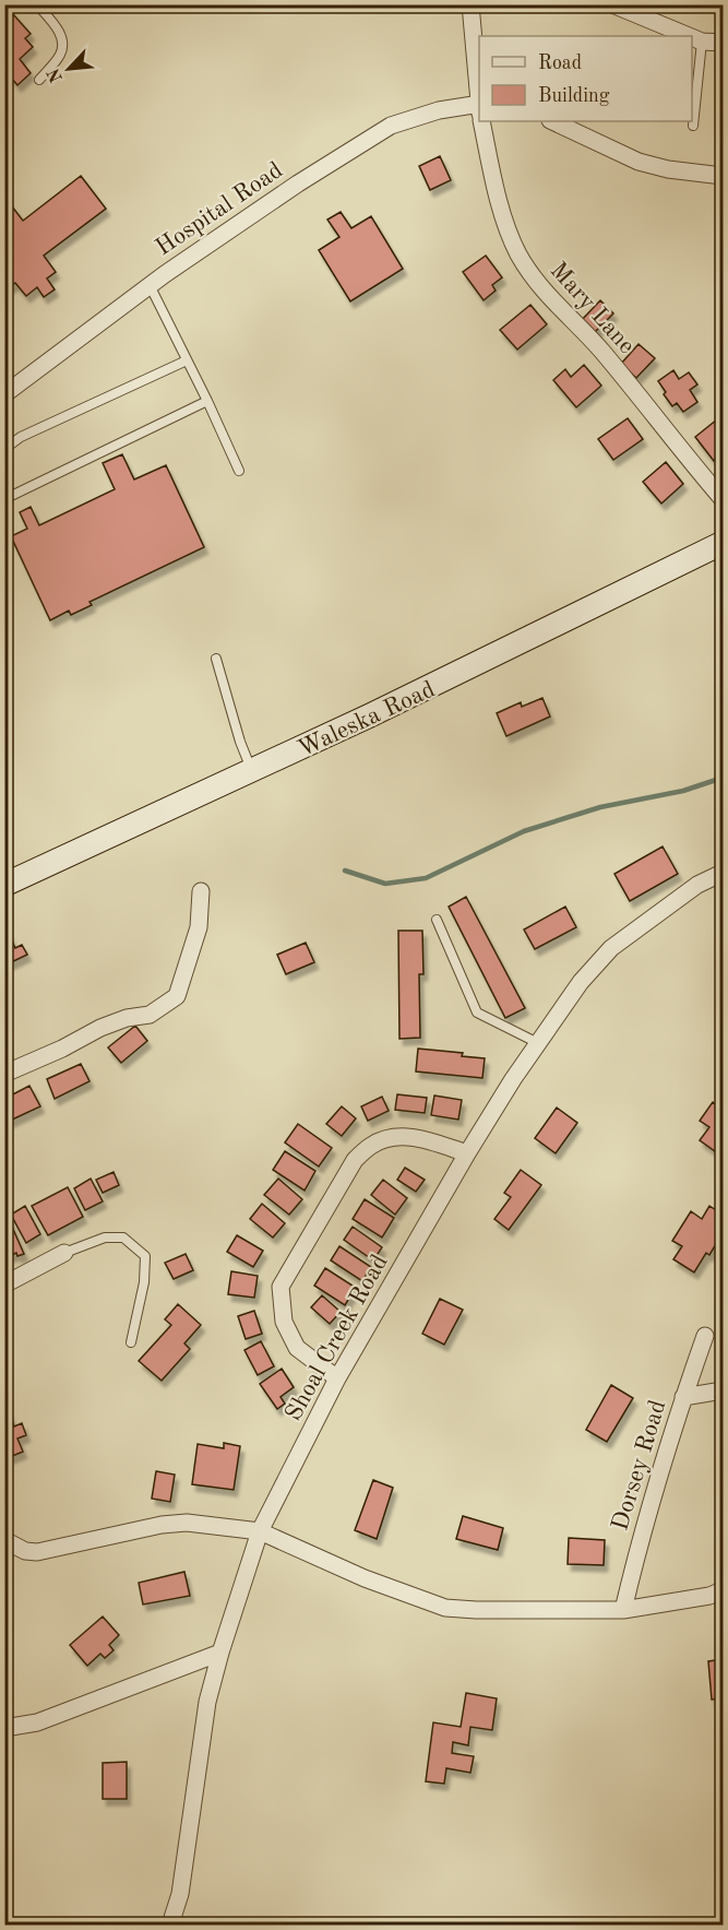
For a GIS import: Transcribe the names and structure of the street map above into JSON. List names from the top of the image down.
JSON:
{
  "streets": {
    "main road": ["Waleska Road"],
    "street": [
      "Hospital Road",
      "Mary Lane",
      "Shoal Creek Road",
      "Dorsey Road"
    ]
  },
  "legend": ["Road", "Building"],
  "north": "bottom left"
}
